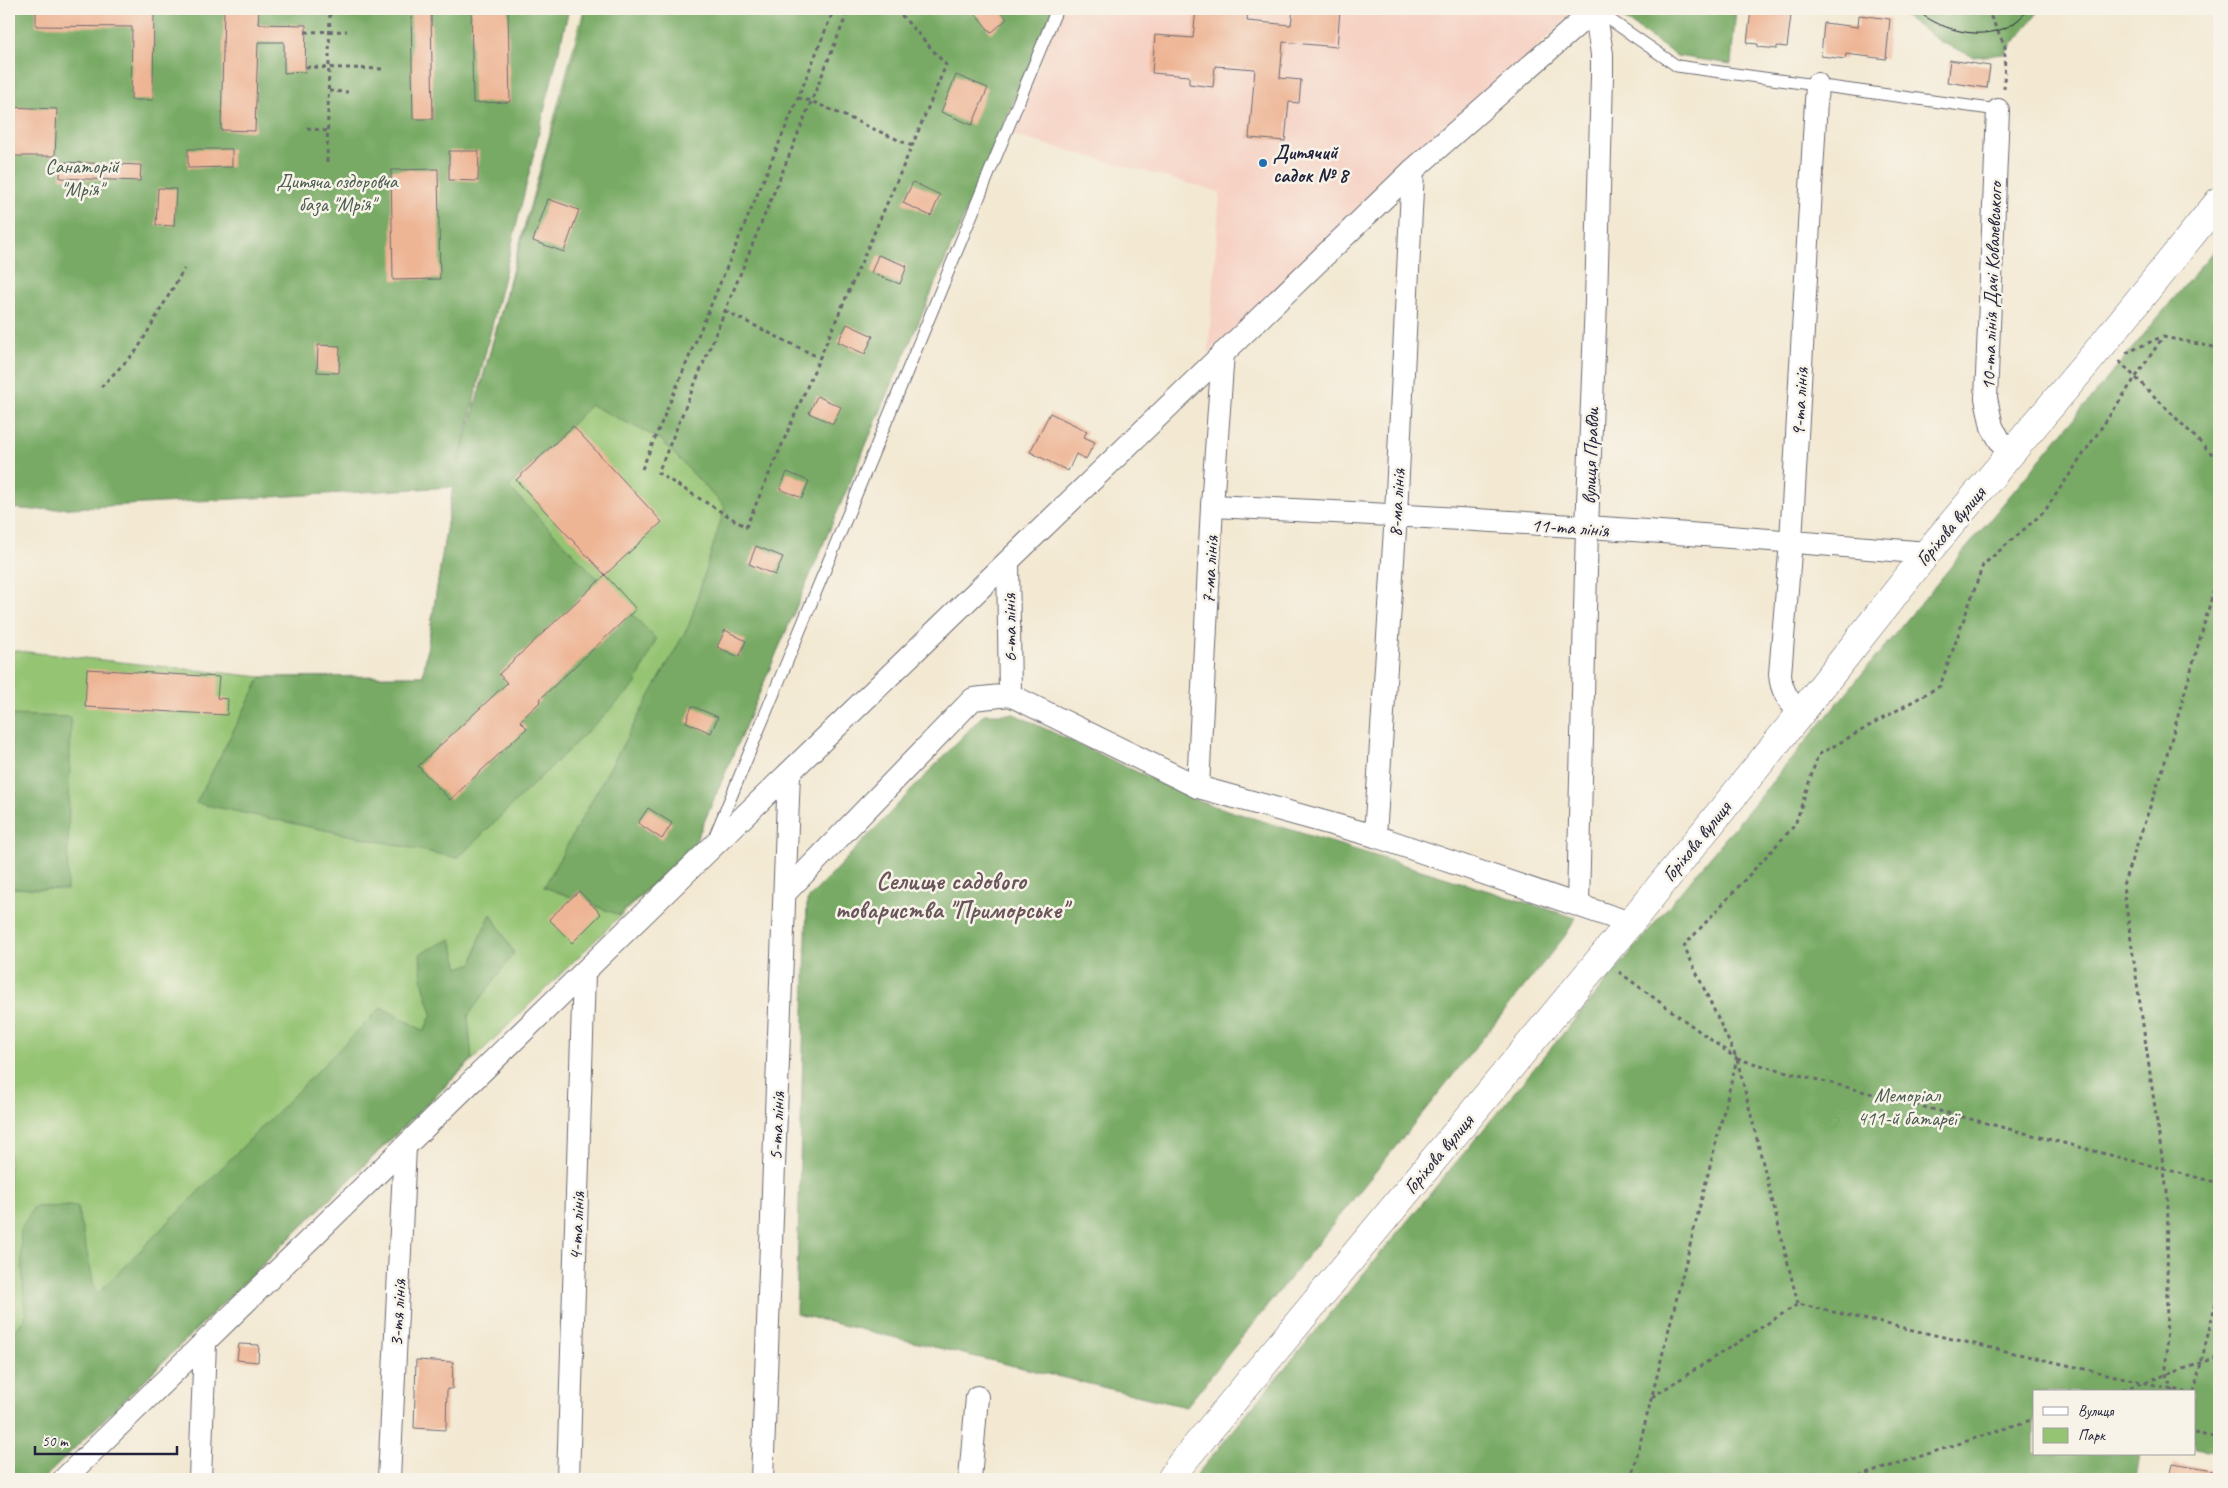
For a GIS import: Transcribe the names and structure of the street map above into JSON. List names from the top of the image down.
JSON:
{
  "streets": {
    "street": [
      "10-та лінія Дачі Ковалевського",
      "9-та лінія",
      "вулиця Правди",
      "8-ма лінія",
      "Горіхова вулиця",
      "11-та лінія",
      "7-ма лінія",
      "6-та лінія",
      "5-та лінія",
      "4-та лінія",
      "3-тя лінія"
    ]
  },
  "crossings": [
    ["10-та лінія Дачі Ковалевського", "Горіхова вулиця"],
    ["9-та лінія", "Горіхова вулиця"],
    ["9-та лінія", "11-та лінія"],
    ["вулиця Правди", "11-та лінія"],
    ["8-ма лінія", "11-та лінія"],
    ["Горіхова вулиця", "11-та лінія"],
    ["11-та лінія", "7-ма лінія"]
  ],
  "districts": ["Селище садового товариства \"Приморське\""],
  "parks": ["Санаторій \"Мрія\"", "Дитяча оздоровча база \"Мрія\"", "Меморіал 411-й батареї"],
  "places": ["Дитячий садок № 8"],
  "legend": ["Вулиця", "Парк"],
  "scale_bar": "50 m"
}
